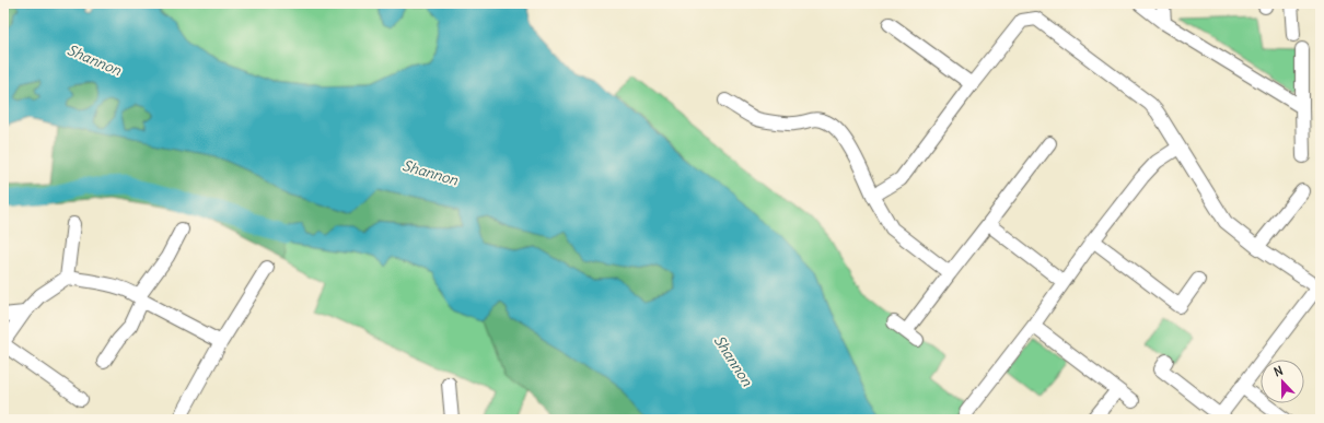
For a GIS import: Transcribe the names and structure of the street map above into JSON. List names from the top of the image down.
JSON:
{
  "water": ["Shannon"],
  "north": "top"
}
